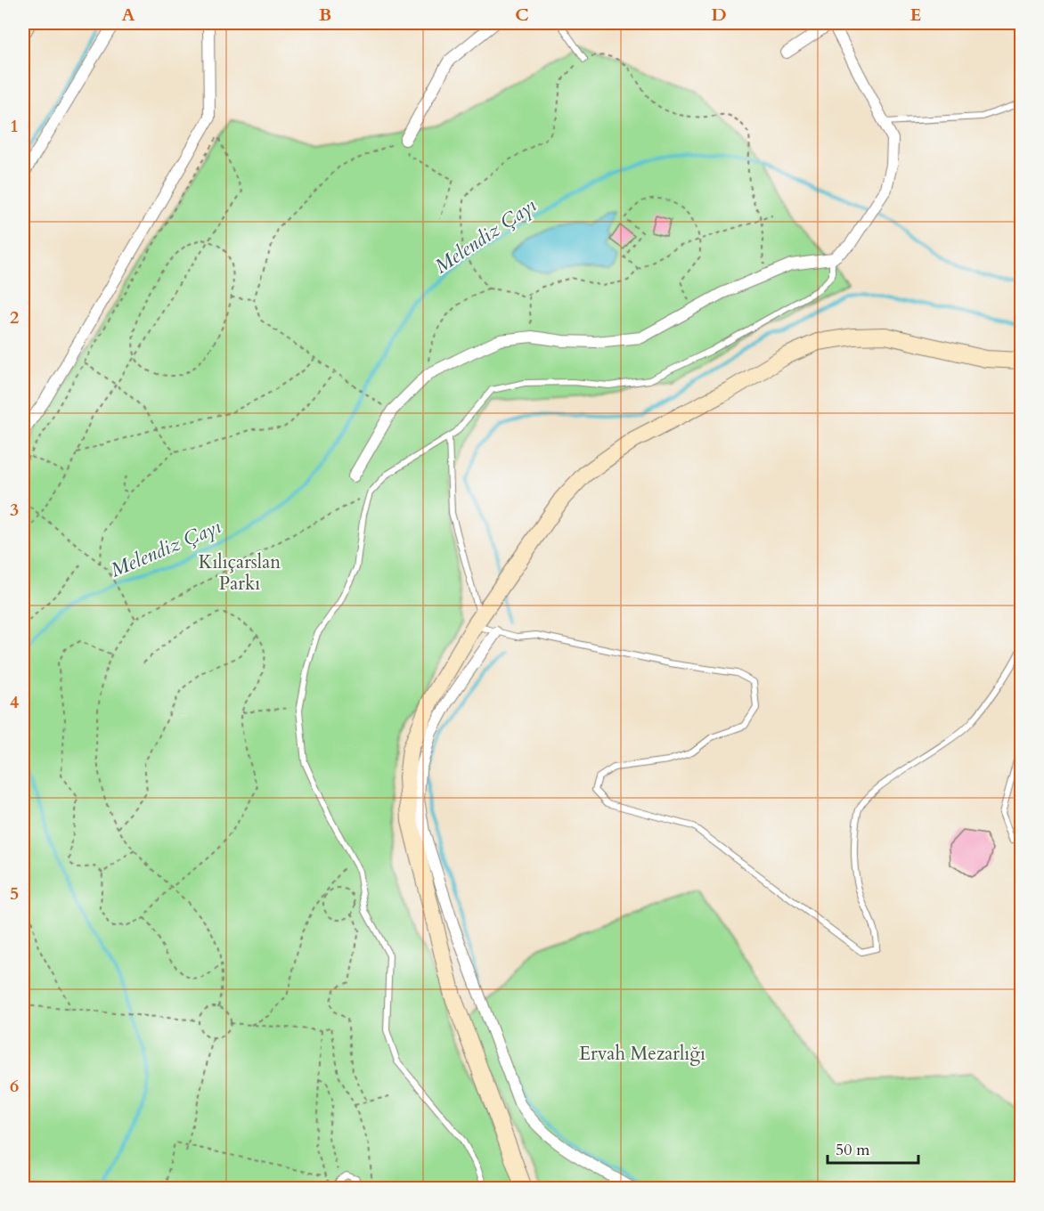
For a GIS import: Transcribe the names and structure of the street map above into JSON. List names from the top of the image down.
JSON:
{
  "water": ["Melendiz Çayı"],
  "parks": ["Kılıçarslan Parkı", "Ervah Mezarlığı"],
  "scale_bar": "50 m",
  "grid": {
    "columns": [
      "A",
      "B",
      "C",
      "D",
      "E"
    ],
    "rows": [
      "1",
      "2",
      "3",
      "4",
      "5",
      "6"
    ]
  }
}
